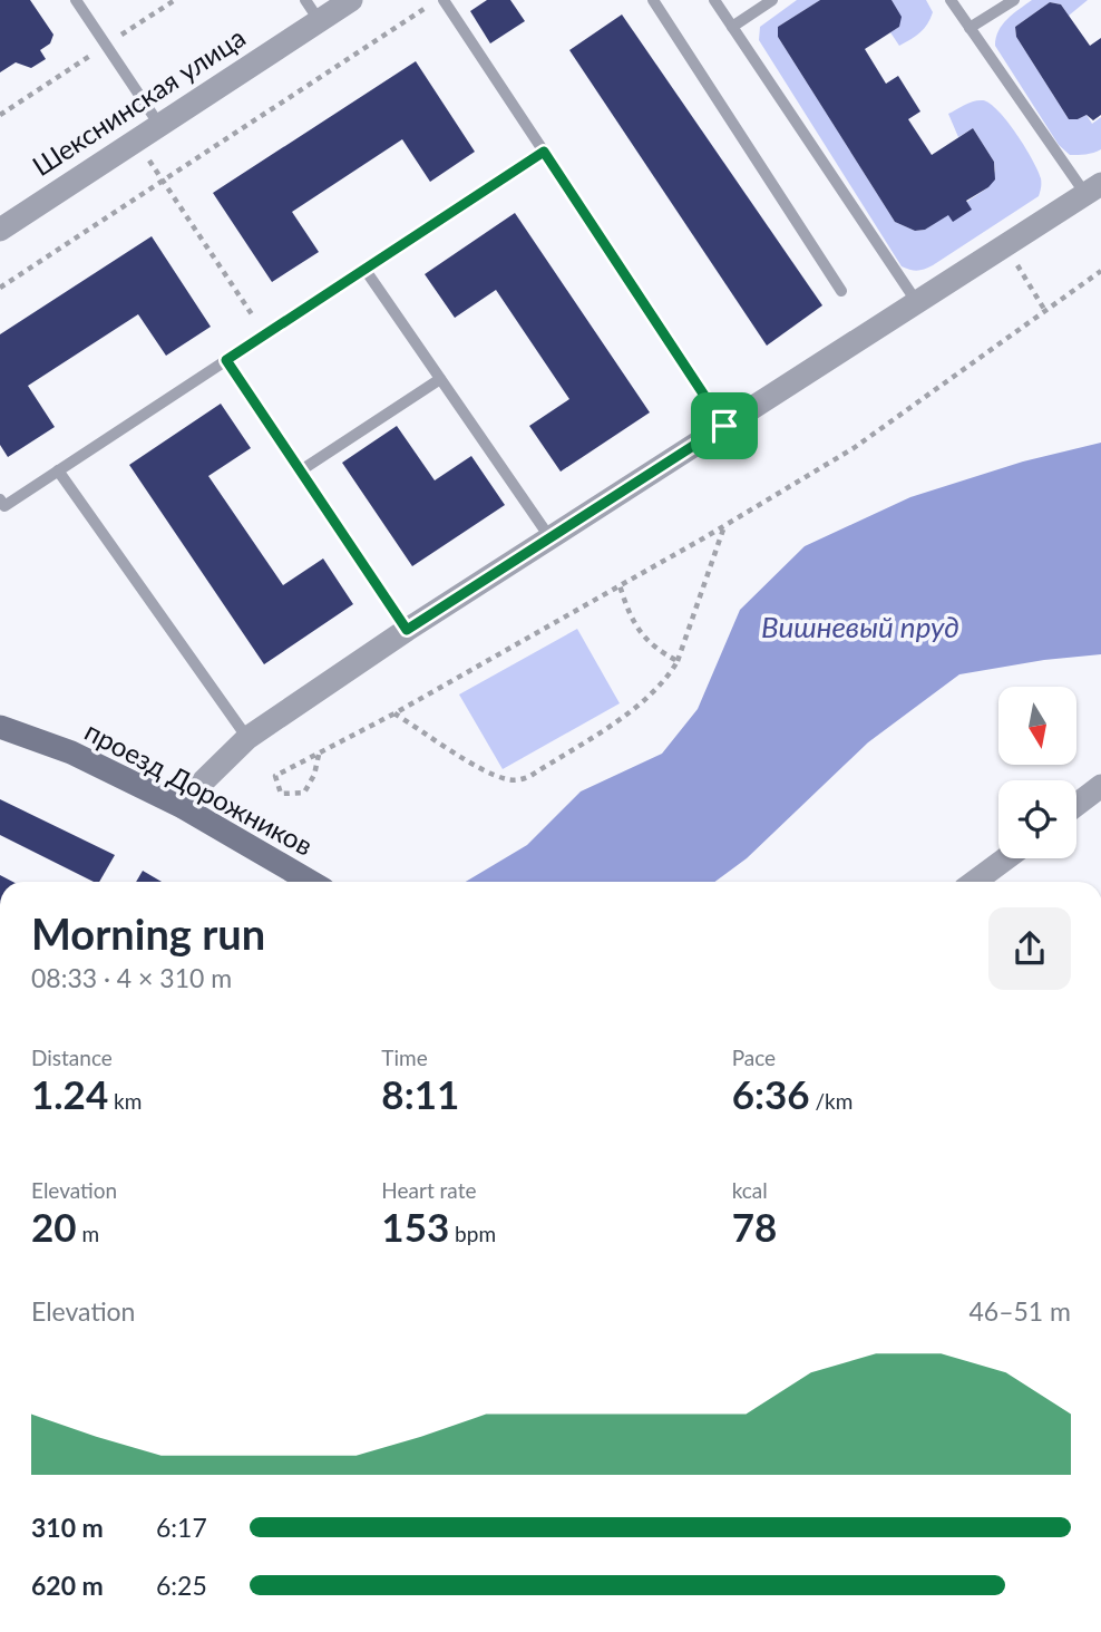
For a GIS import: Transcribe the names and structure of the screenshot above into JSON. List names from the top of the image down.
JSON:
{
  "streets": {
    "main road": ["проезд Дорожников"],
    "street": ["Шекснинская улица"]
  },
  "water": ["Вишневый пруд"],
  "north": "bottom",
  "page": {
    "heading": ["Morning run", "08:33 · 4 × 310 m"],
    "stats": [
      ["Distance", "1.24 km"],
      ["Time", "8:11"],
      ["Pace", "6:36 /km"],
      ["Elevation", "20 m"],
      ["Heart rate", "153 bpm"],
      ["kcal", "78"]
    ],
    "chart": ["Elevation", "46–51 m"],
    "list": [
      {
        "name": "310 m",
        "note": "6:17"
      },
      {
        "name": "620 m",
        "note": "6:25"
      }
    ]
  }
}
